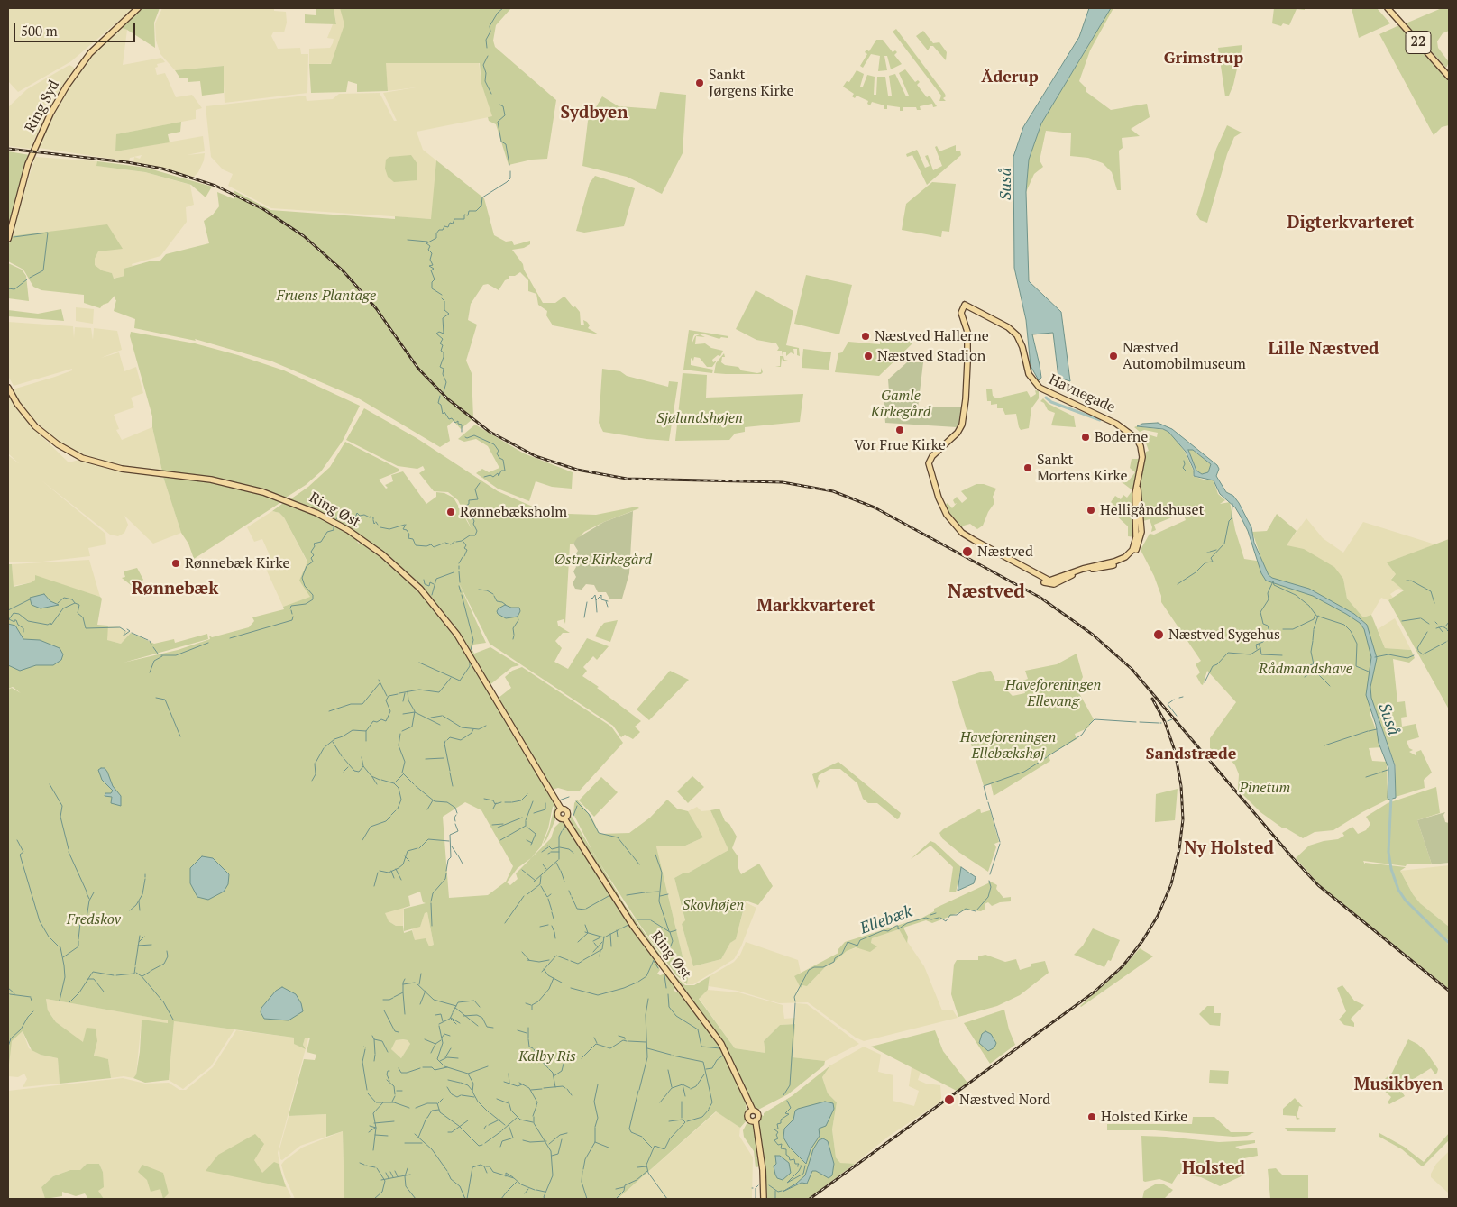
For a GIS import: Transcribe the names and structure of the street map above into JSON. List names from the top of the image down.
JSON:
{
  "streets": {
    "main road": [
      "22",
      "Ring Syd",
      "Havnegade",
      "Ring Øst"
    ]
  },
  "districts": [
    "Grimstrup",
    "Åderup",
    "Sydbyen",
    "Digterkvarteret",
    "Lille Næstved",
    "Rønnebæk",
    "Næstved",
    "Markkvarteret",
    "Sandstræde",
    "Ny Holsted",
    "Musikbyen",
    "Holsted"
  ],
  "water": ["Suså", "Ellebæk"],
  "parks": [
    "Fruens Plantage",
    "Gamle Kirkegård",
    "Sjølundshøjen",
    "Østre Kirkegård",
    "Rådmandshave",
    "Haveforeningen Ellevang",
    "Haveforeningen Ellebækshøj",
    "Pinetum",
    "Skovhøjen",
    "Fredskov",
    "Kalby Ris"
  ],
  "places": [
    "Sankt Jørgens Kirke",
    "Næstved Hallerne",
    "Næstved Stadion",
    "Næstved Automobilmuseum",
    "Vor Frue Kirke",
    "Boderne",
    "Sankt Mortens Kirke",
    "Helligåndshuset",
    "Rønnebæksholm",
    "Næstved",
    "Rønnebæk Kirke",
    "Næstved Sygehus",
    "Næstved Nord",
    "Holsted Kirke"
  ],
  "scale_bar": "500 m"
}
